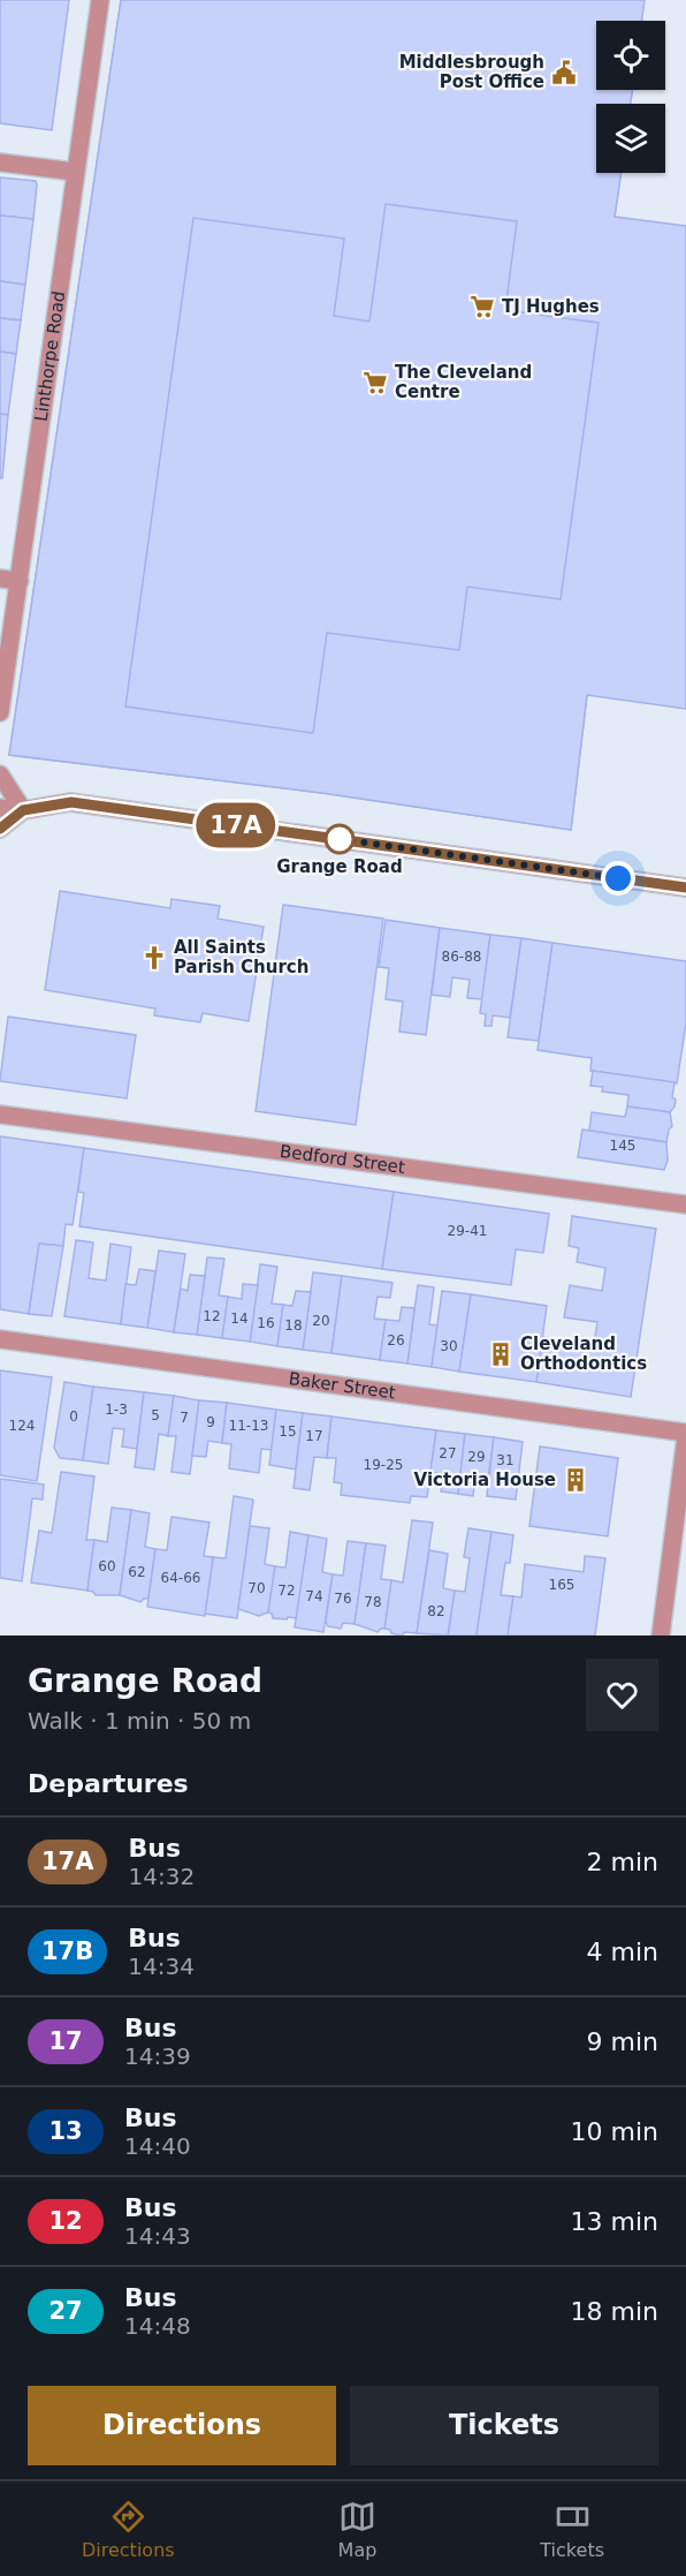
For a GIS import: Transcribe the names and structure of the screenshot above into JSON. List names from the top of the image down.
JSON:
{
  "streets": {
    "street": ["Linthorpe Road", "Bedford Street", "Baker Street"]
  },
  "places": {
    "public building": ["Middlesbrough Post Office"],
    "supermarket": ["TJ Hughes", "The Cleveland Centre"],
    "other": ["Grange Road"],
    "church": ["All Saints Parish Church"],
    "building": ["Cleveland Orthodontics", "Victoria House"]
  },
  "lines": ["bus line 17A"],
  "house_numbers": [
    "86-88",
    "145",
    "29-41",
    "12",
    "14",
    "20",
    "16",
    "18",
    "26",
    "30",
    "1-3",
    "5",
    "0",
    "7",
    "9",
    "124",
    "11-13",
    "15",
    "17",
    "27",
    "29",
    "31",
    "19-25",
    "60",
    "62",
    "64-66",
    "165",
    "70",
    "72",
    "74",
    "76",
    "78",
    "82"
  ],
  "page": {
    "on_map": "17A",
    "heading": [
      ["Grange Road", "Walk · 1 min · 50 m"],
      "Departures"
    ],
    "list": [
      {
        "mark": "17A",
        "name": "Bus",
        "note": "14:32",
        "value": "2 min"
      },
      {
        "mark": "17B",
        "name": "Bus",
        "note": "14:34",
        "value": "4 min"
      },
      {
        "mark": "17",
        "name": "Bus",
        "note": "14:39",
        "value": "9 min"
      },
      {
        "mark": "13",
        "name": "Bus",
        "note": "14:40",
        "value": "10 min"
      },
      {
        "mark": "12",
        "name": "Bus",
        "note": "14:43",
        "value": "13 min"
      },
      {
        "mark": "27",
        "name": "Bus",
        "note": "14:48",
        "value": "18 min"
      }
    ],
    "buttons": ["Directions", "Tickets"],
    "tabs": ["Directions", "Map", "Tickets"]
  }
}
